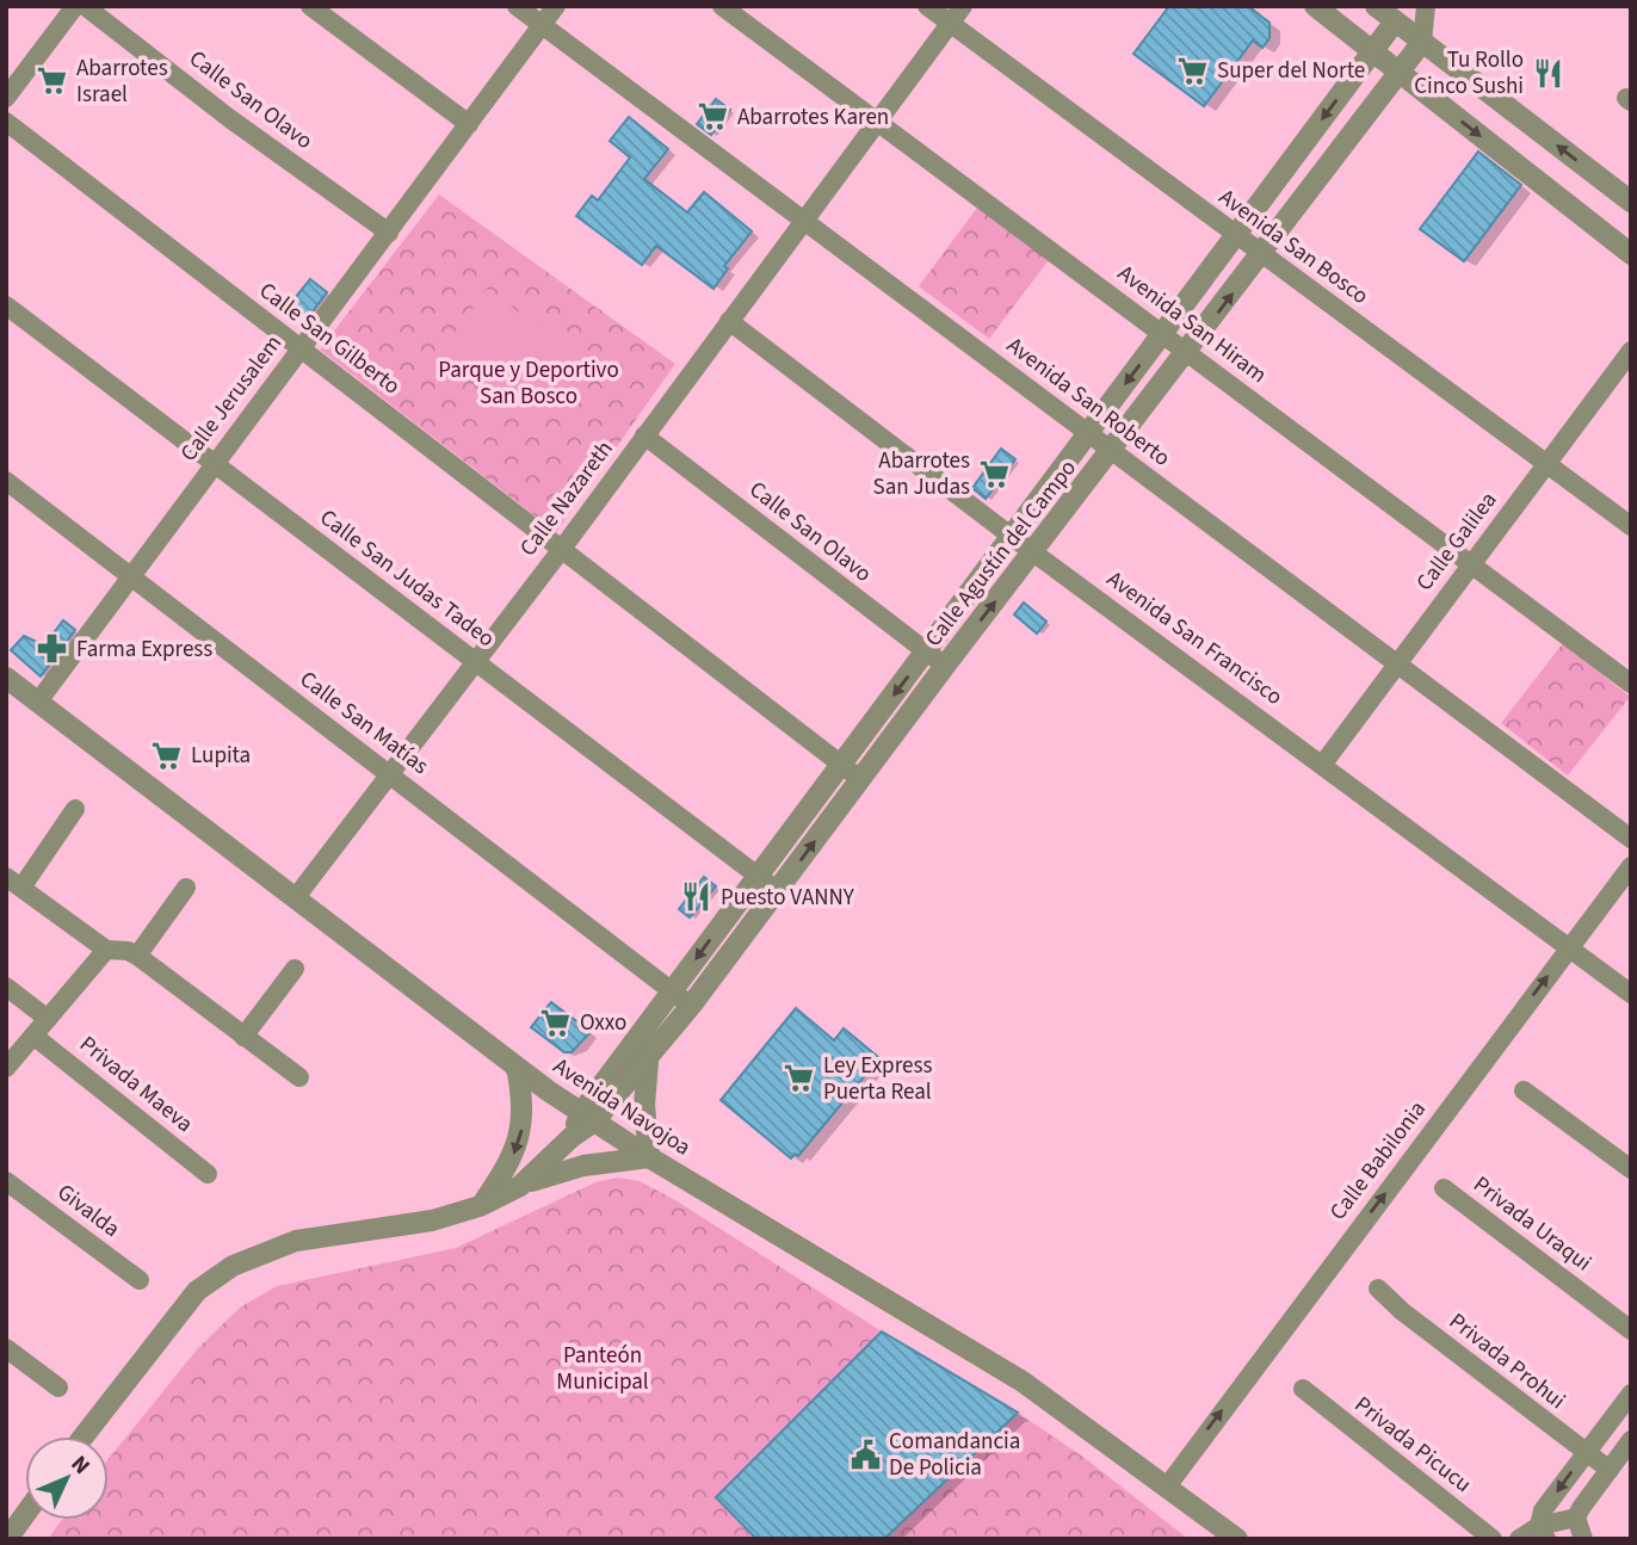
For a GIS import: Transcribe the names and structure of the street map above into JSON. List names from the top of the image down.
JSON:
{
  "streets": {
    "street": [
      "Calle San Olavo",
      "Avenida San Bosco",
      "Avenida San Hiram",
      "Calle San Gilberto",
      "Calle Jerusalem",
      "Avenida San Roberto",
      "Calle Nazareth",
      "Calle Galilea",
      "Calle Agustín del Campo",
      "Calle San Judas Tadeo",
      "Avenida San Francisco",
      "Calle San Matías",
      "Privada Maeva",
      "Avenida Navojoa",
      "Calle Babilonia",
      "Givalda",
      "Privada Uraqui",
      "Privada Prohui",
      "Privada Picucu"
    ]
  },
  "crossings": [
    ["Calle San Olavo", "Calle Jerusalem"],
    ["Calle San Olavo", "Calle Nazareth"],
    ["Calle San Olavo", "Calle Agustín del Campo"],
    ["Avenida San Bosco", "Calle Nazareth"],
    ["Avenida San Bosco", "Calle Galilea"],
    ["Avenida San Bosco", "Calle Agustín del Campo"],
    ["Avenida San Hiram", "Calle Nazareth"],
    ["Avenida San Hiram", "Calle Galilea"],
    ["Avenida San Hiram", "Calle Agustín del Campo"],
    ["Calle San Gilberto", "Calle Jerusalem"],
    ["Calle San Gilberto", "Calle Nazareth"],
    ["Calle San Gilberto", "Calle Agustín del Campo"],
    ["Calle Jerusalem", "Avenida San Roberto"],
    ["Calle Jerusalem", "Calle San Judas Tadeo"],
    ["Calle Jerusalem", "Calle San Matías"],
    ["Calle Jerusalem", "Avenida Navojoa"],
    ["Avenida San Roberto", "Calle Nazareth"],
    ["Avenida San Roberto", "Calle Galilea"],
    ["Avenida San Roberto", "Calle Agustín del Campo"],
    ["Calle Nazareth", "Calle San Judas Tadeo"],
    ["Calle Nazareth", "Avenida San Francisco"],
    ["Calle Nazareth", "Calle San Matías"],
    ["Calle Nazareth", "Avenida Navojoa"],
    ["Calle Galilea", "Avenida San Francisco"],
    ["Calle Agustín del Campo", "Calle San Judas Tadeo"],
    ["Calle Agustín del Campo", "Avenida San Francisco"],
    ["Calle Agustín del Campo", "Calle San Matías"],
    ["Calle Agustín del Campo", "Avenida Navojoa"],
    ["Avenida San Francisco", "Calle Babilonia"],
    ["Avenida Navojoa", "Calle Babilonia"]
  ],
  "one_way": ["Calle Babilonia"],
  "parks": ["Parque y Deportivo San Bosco", "Panteón Municipal"],
  "places": {
    "supermarket": [
      "Super del Norte",
      "Abarrotes Israel",
      "Abarrotes Karen",
      "Abarrotes San Judas",
      "Lupita",
      "Oxxo",
      "Ley Express Puerta Real"
    ],
    "restaurant": ["Tu Rollo Cinco Sushi", "Puesto VANNY"],
    "pharmacy": ["Farma Express"],
    "public building": ["Comandancia De Policia"]
  },
  "north": "top right"
}
